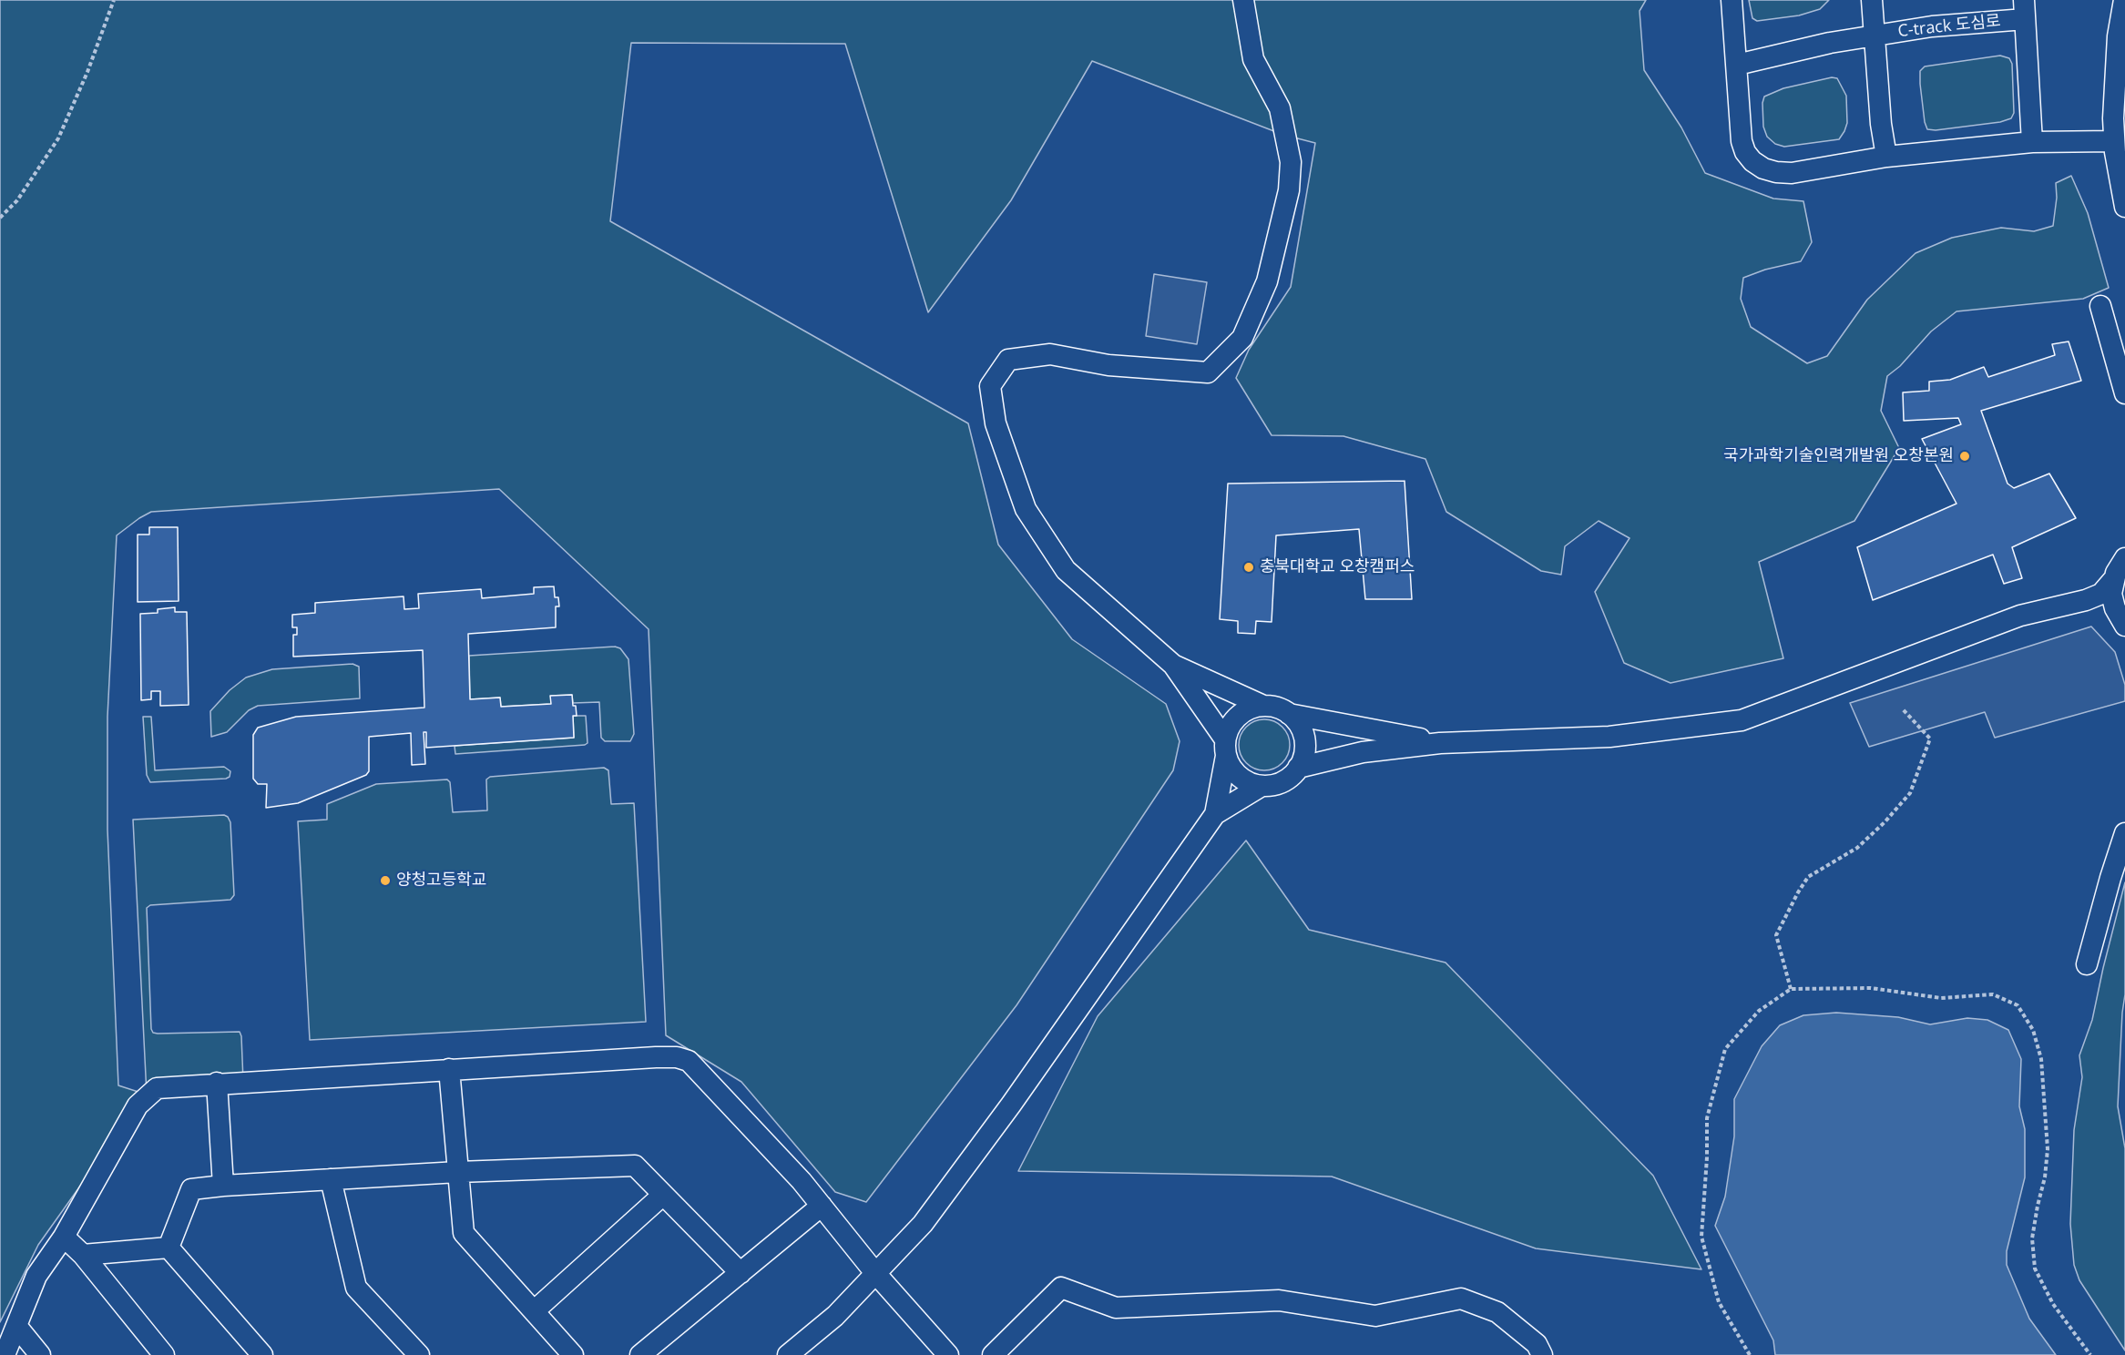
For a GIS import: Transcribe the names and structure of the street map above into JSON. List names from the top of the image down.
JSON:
{
  "streets": {
    "street": ["C-track 도심로"]
  },
  "places": ["국가과학기술인력개발원 오창본원", "충북대학교 오창캠퍼스", "양청고등학교"]
}
